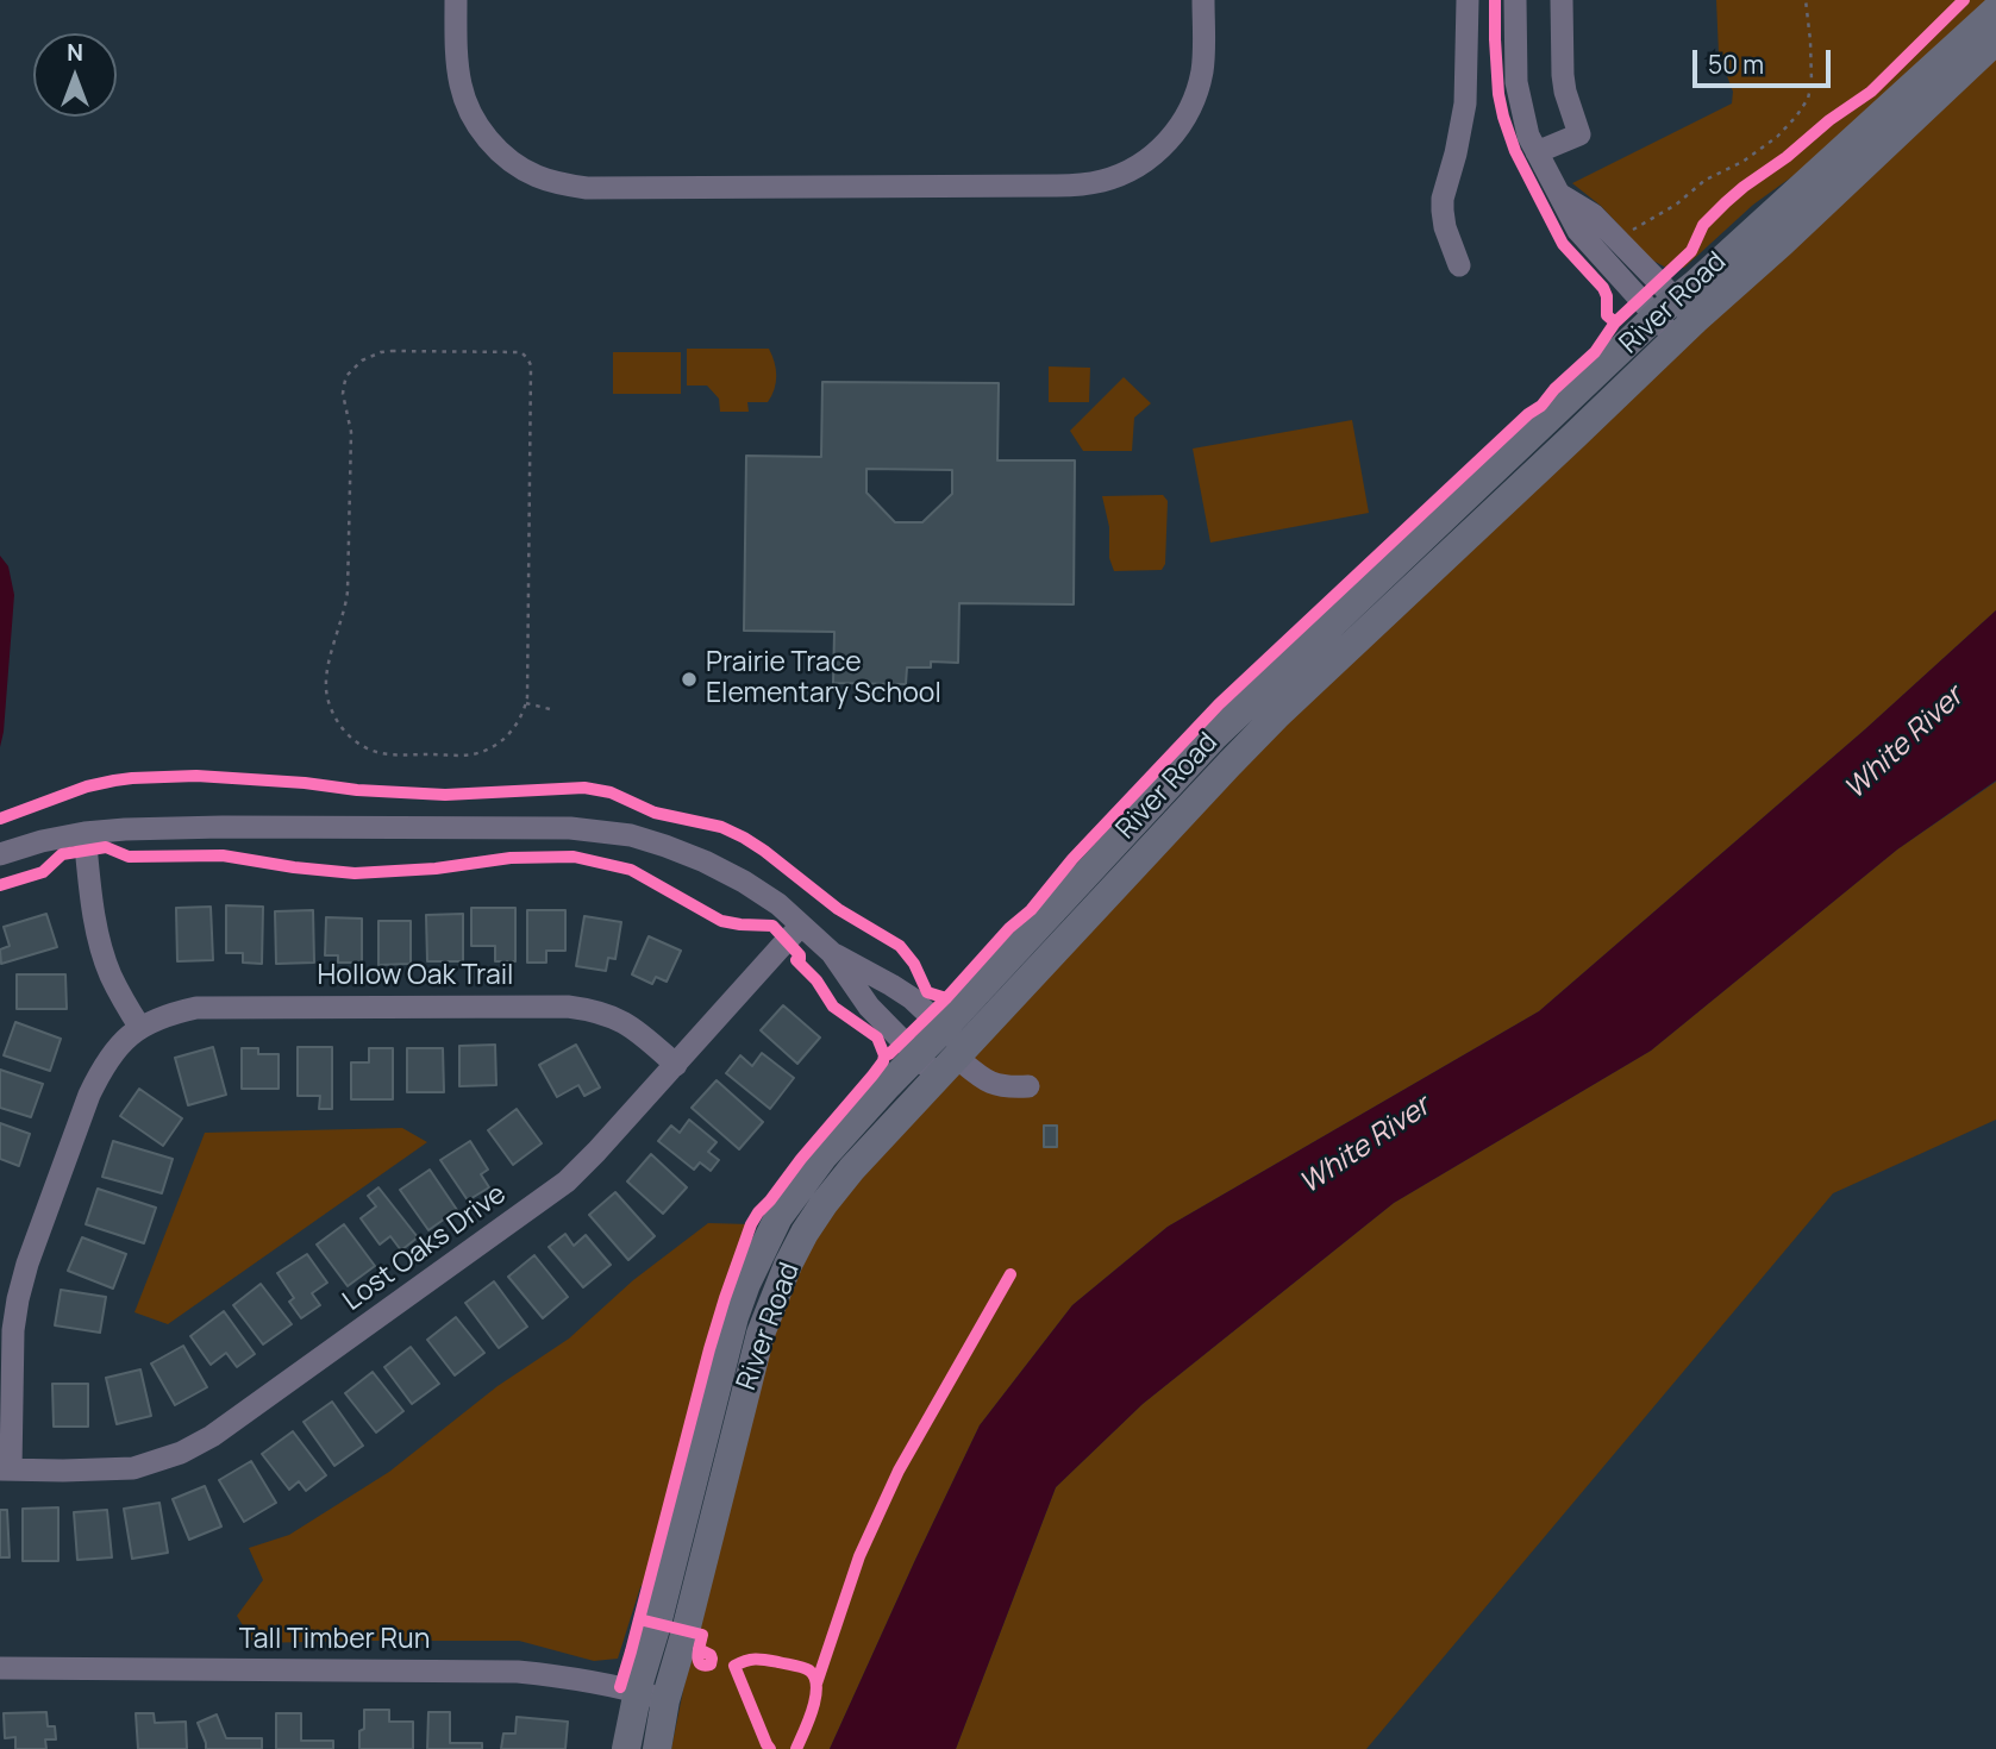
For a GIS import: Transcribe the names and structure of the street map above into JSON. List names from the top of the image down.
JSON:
{
  "streets": {
    "main road": ["River Road"],
    "street": ["Hollow Oak Trail", "Lost Oaks Drive", "Tall Timber Run"]
  },
  "crossings": [
    ["River Road", "Tall Timber Run"],
    ["Hollow Oak Trail", "Lost Oaks Drive"]
  ],
  "water": ["White River"],
  "places": ["Prairie Trace Elementary School"],
  "scale_bar": "50 m",
  "north": "top"
}
